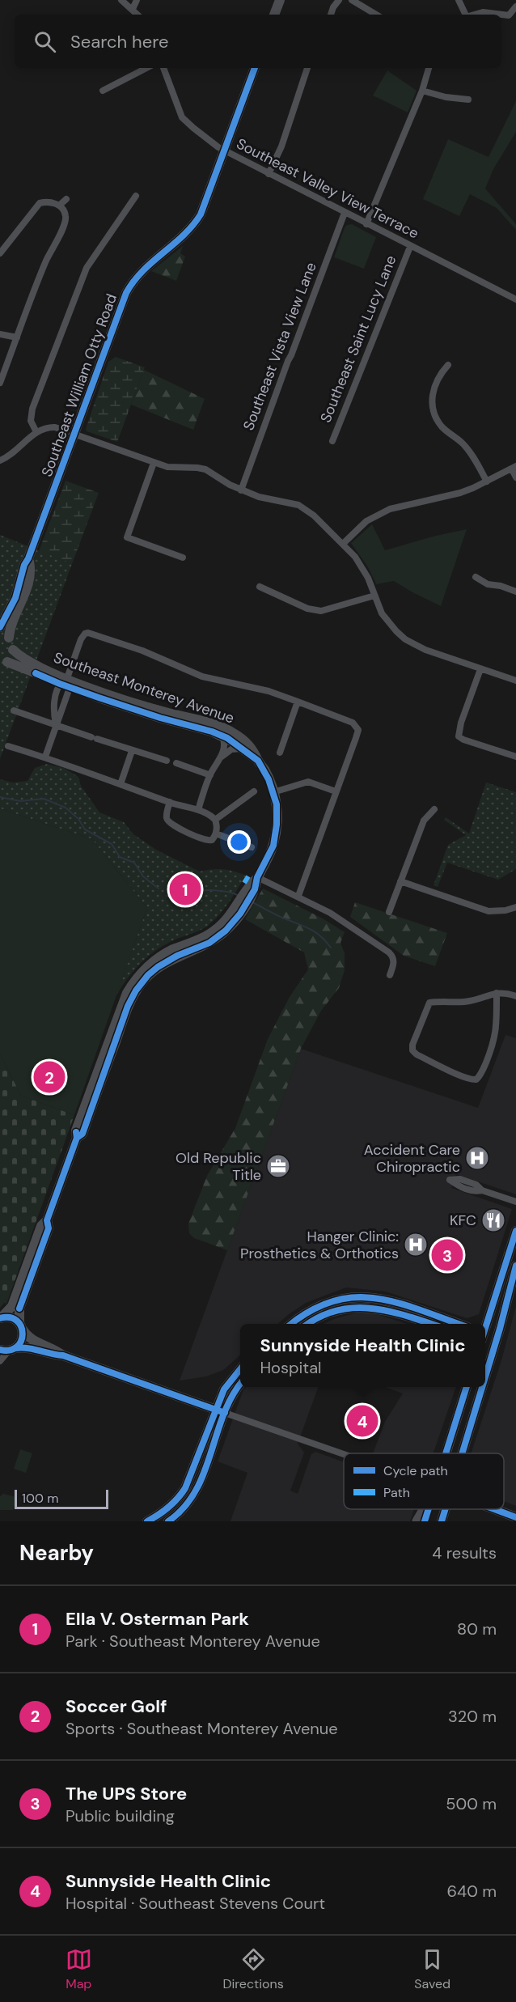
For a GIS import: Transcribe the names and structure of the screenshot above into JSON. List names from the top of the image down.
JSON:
{
  "streets": {
    "street": [
      "Southeast Valley View Terrace",
      "Southeast Saint Lucy Lane",
      "Southeast Vista View Lane",
      "Southeast William Otty Road",
      "Southeast Monterey Avenue"
    ]
  },
  "crossings": [
    ["Southeast Valley View Terrace", "Southeast Saint Lucy Lane"],
    ["Southeast Valley View Terrace", "Southeast Vista View Lane"],
    ["Southeast Valley View Terrace", "Southeast William Otty Road"]
  ],
  "places": {
    "hospital": ["Accident Care Chiropractic", "Hanger Clinic: Prosthetics & Orthotics"],
    "office": ["Old Republic Title"],
    "restaurant": ["KFC"]
  },
  "legend": ["Cycle path", "Path"],
  "scale_bar": "100 m",
  "page": {
    "search": "Search here",
    "pins": [
      "1",
      "2",
      "3",
      "4"
    ],
    "popup": ["Sunnyside Health Clinic", "Hospital"],
    "scale": "100 m",
    "heading": ["Nearby", "4 results"],
    "list": [
      {
        "mark": "1",
        "name": "Ella V. Osterman Park",
        "note": "Park · Southeast Monterey Avenue",
        "value": "80 m"
      },
      {
        "mark": "2",
        "name": "Soccer Golf",
        "note": "Sports · Southeast Monterey Avenue",
        "value": "320 m"
      },
      {
        "mark": "3",
        "name": "The UPS Store",
        "note": "Public building",
        "value": "500 m"
      },
      {
        "mark": "4",
        "name": "Sunnyside Health Clinic",
        "note": "Hospital · Southeast Stevens Court",
        "value": "640 m"
      }
    ],
    "nav": ["Map", "Directions", "Saved"]
  }
}
